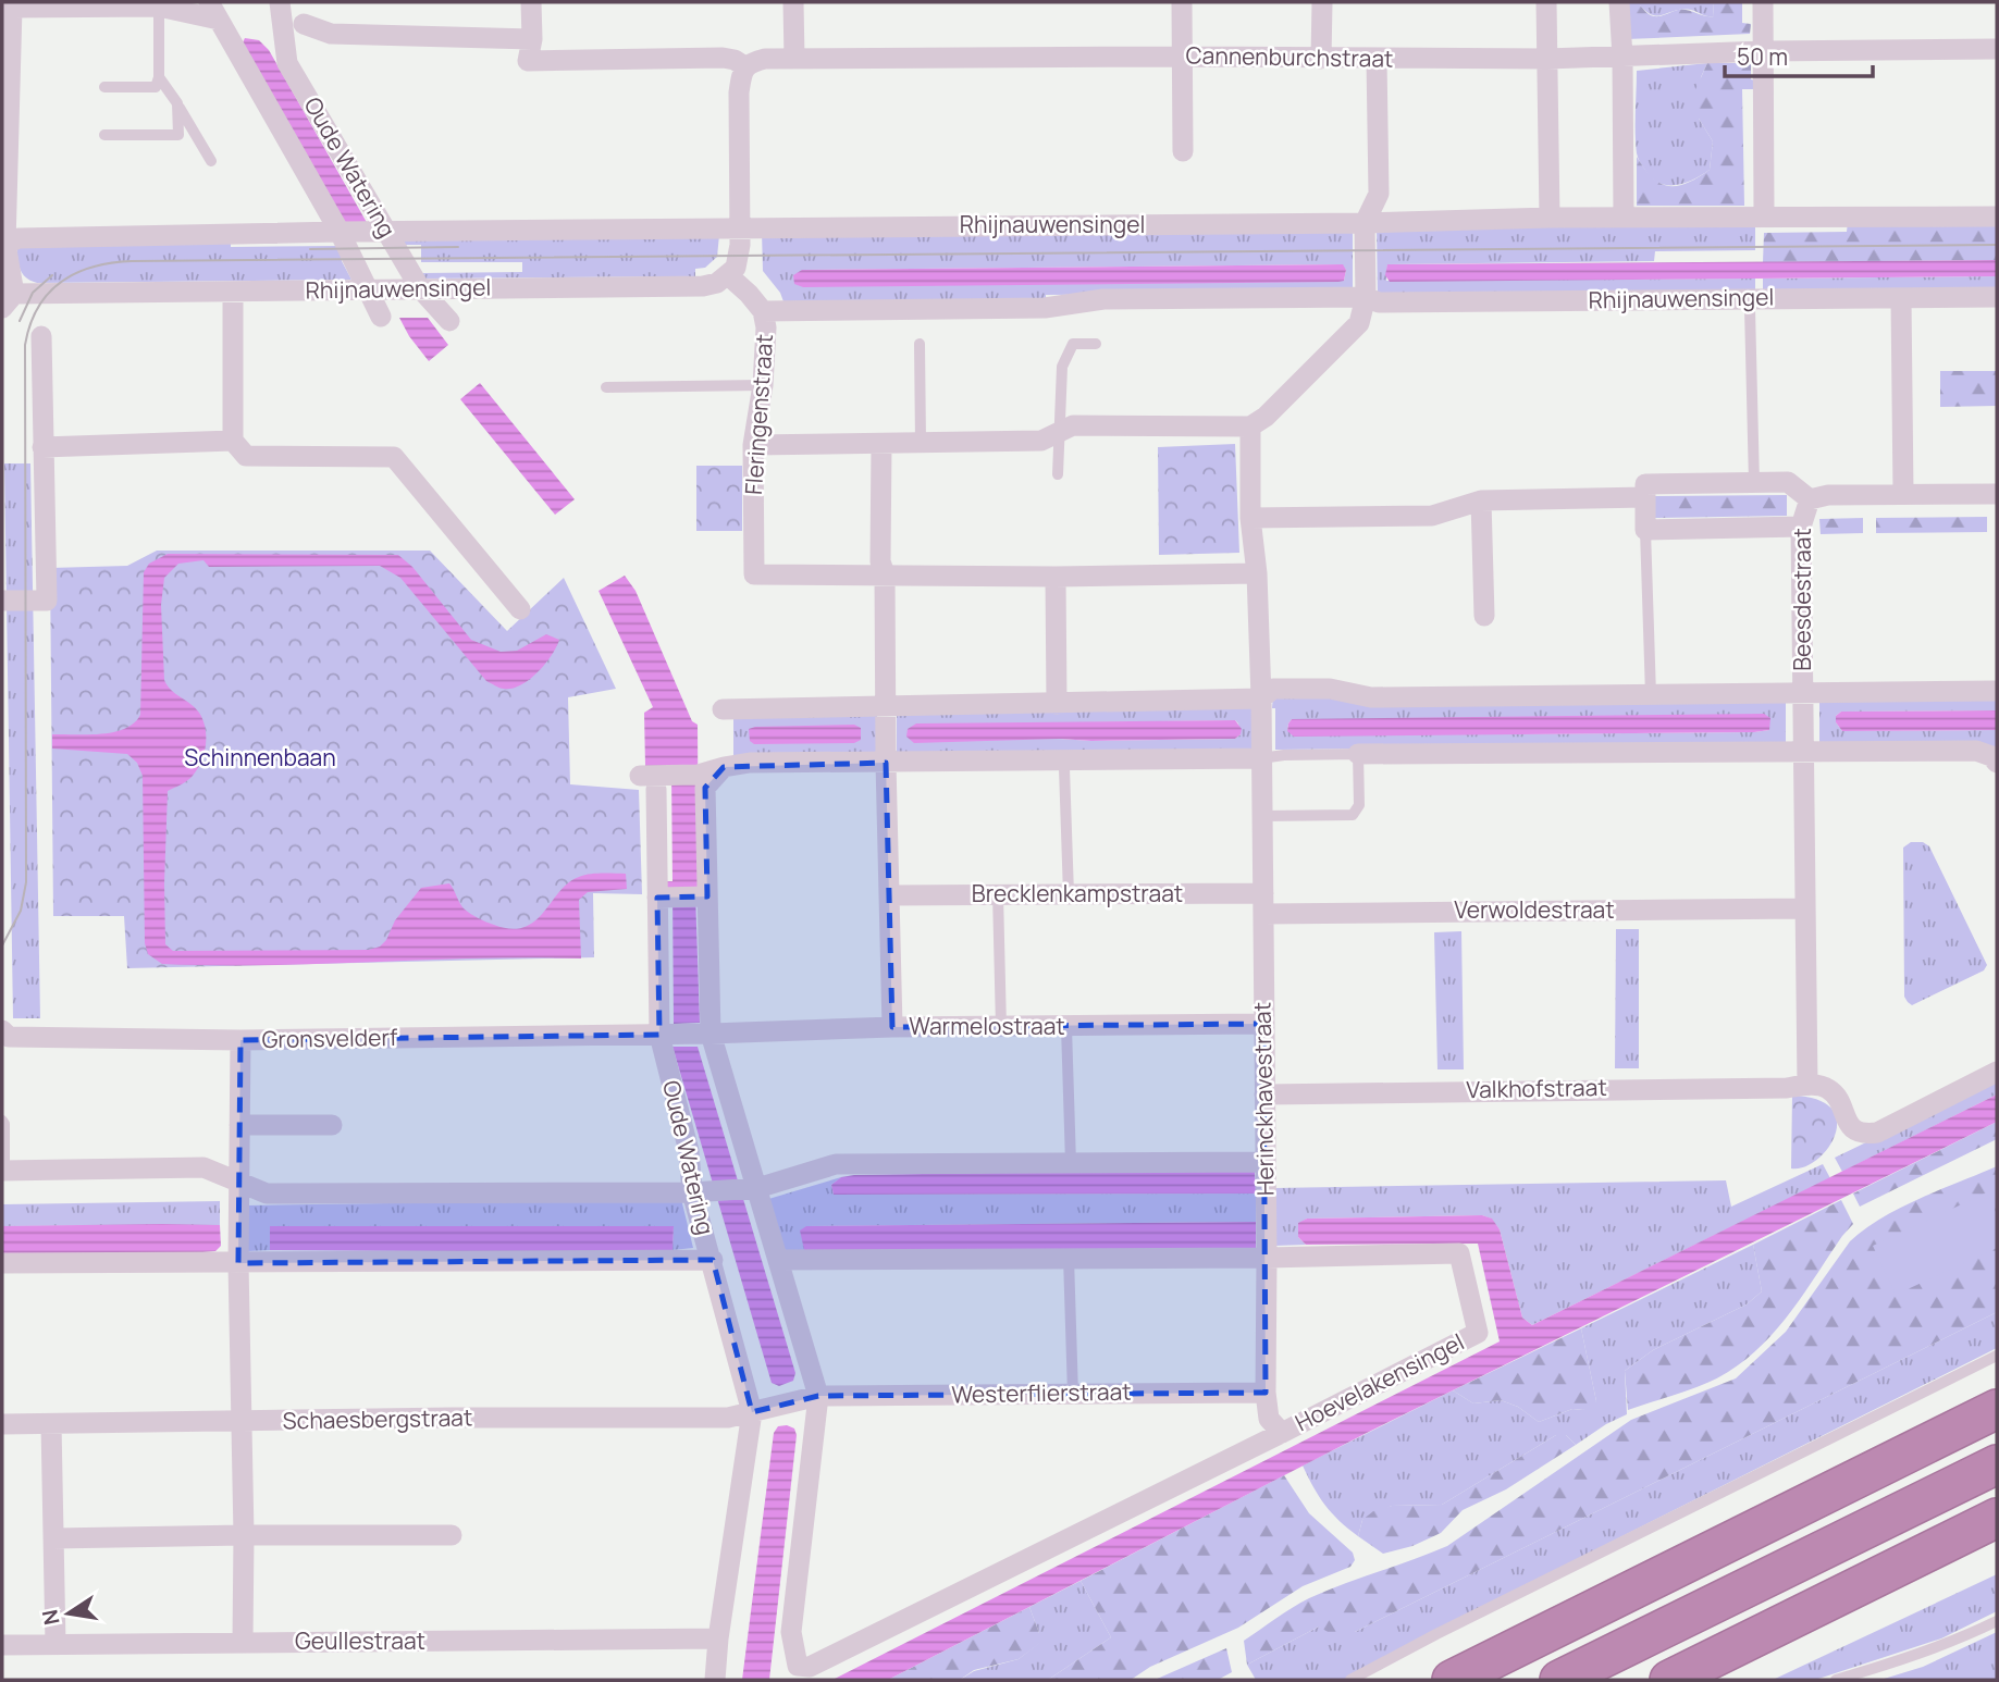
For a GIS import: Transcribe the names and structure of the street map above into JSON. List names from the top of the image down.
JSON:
{
  "streets": {
    "street": [
      "Cannenburchstraat",
      "Oude Watering",
      "Rhijnauwensingel",
      "Fleringenstraat",
      "Beesdestraat",
      "Brecklenkampstraat",
      "Verwoldestraat",
      "Warmelostraat",
      "Gronsvelderf",
      "Valkhofstraat",
      "Herinckhavestraat",
      "Hoevelakensingel",
      "Westerflierstraat",
      "Schaesbergstraat",
      "Geullestraat"
    ]
  },
  "crossings": [
    ["Oude Watering", "Rhijnauwensingel"],
    ["Oude Watering", "Warmelostraat"],
    ["Oude Watering", "Gronsvelderf"],
    ["Oude Watering", "Herinckhavestraat"],
    ["Oude Watering", "Schaesbergstraat"],
    ["Oude Watering", "Geullestraat"],
    ["Rhijnauwensingel", "Fleringenstraat"],
    ["Beesdestraat", "Verwoldestraat"],
    ["Beesdestraat", "Valkhofstraat"],
    ["Brecklenkampstraat", "Verwoldestraat"],
    ["Brecklenkampstraat", "Herinckhavestraat"],
    ["Verwoldestraat", "Herinckhavestraat"],
    ["Warmelostraat", "Gronsvelderf"],
    ["Warmelostraat", "Herinckhavestraat"],
    ["Valkhofstraat", "Herinckhavestraat"],
    ["Herinckhavestraat", "Hoevelakensingel"],
    ["Herinckhavestraat", "Westerflierstraat"]
  ],
  "parks": ["Schinnenbaan"],
  "scale_bar": "50 m",
  "north": "left"
}
